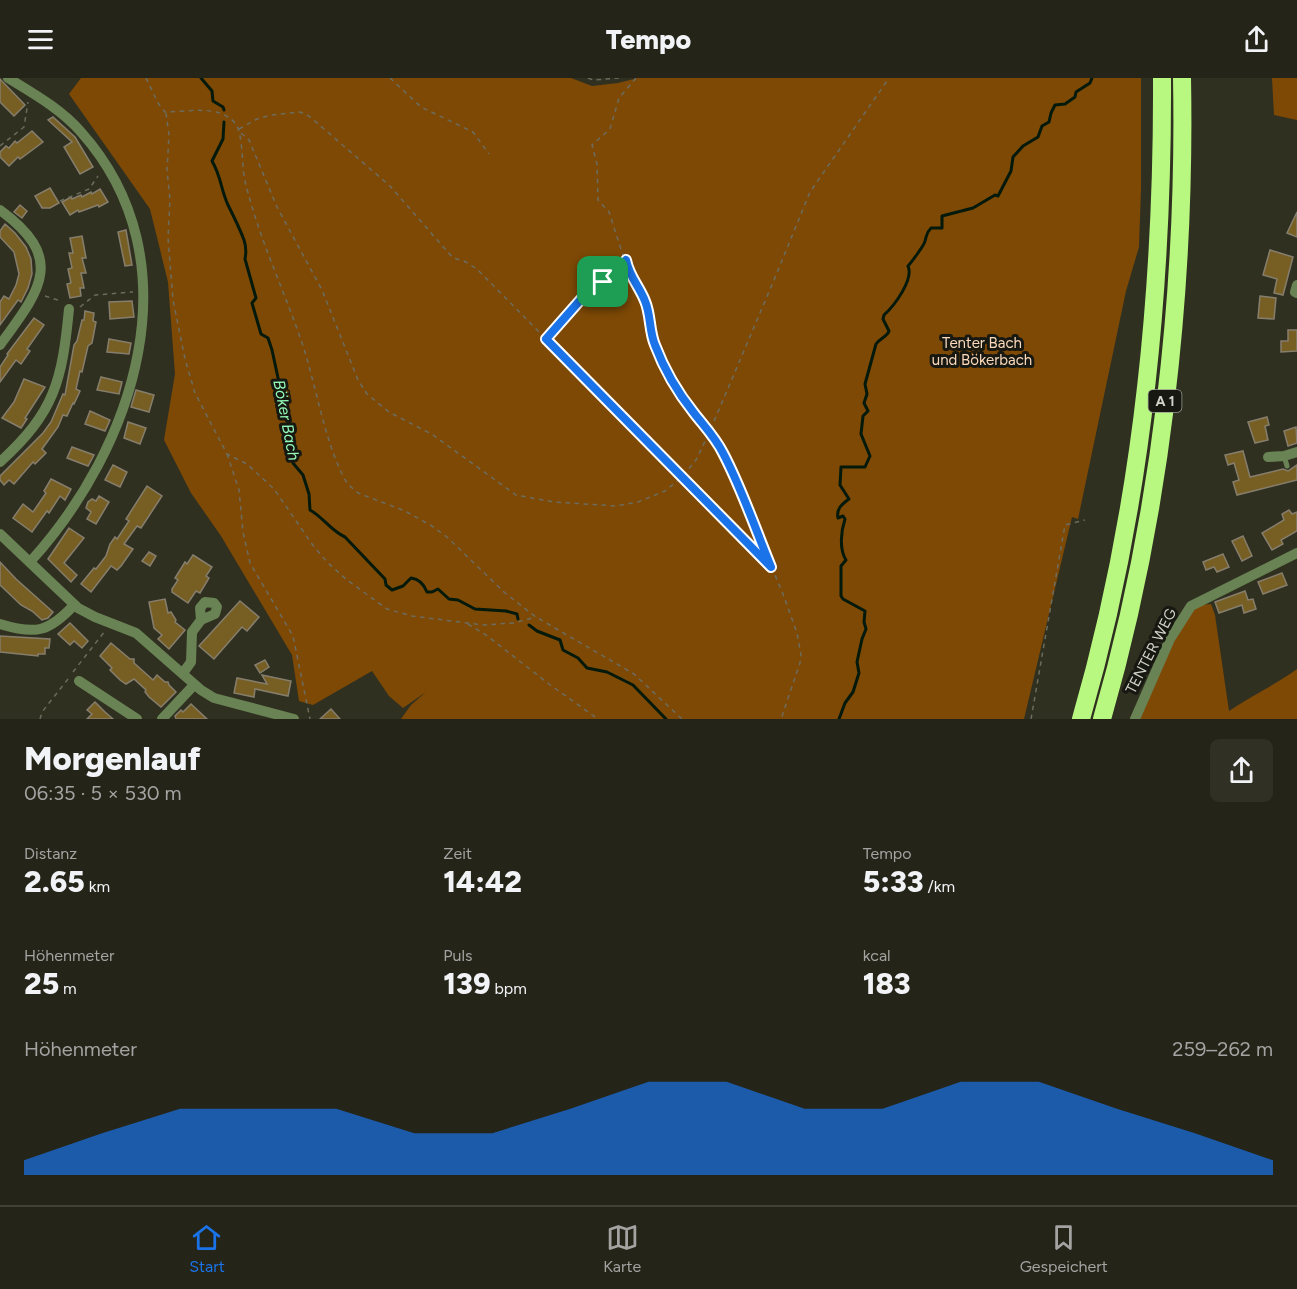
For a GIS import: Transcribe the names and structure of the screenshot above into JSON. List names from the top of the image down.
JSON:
{
  "streets": {
    "highway": ["A 1"],
    "street": ["TENTER WEG"]
  },
  "water": ["Böker Bach"],
  "parks": ["Tenter Bach und Bökerbach"],
  "page": {
    "header": "Tempo",
    "heading": ["Morgenlauf", "06:35 · 5 × 530 m"],
    "stats": [
      ["Distanz", "2.65 km"],
      ["Zeit", "14:42"],
      ["Tempo", "5:33 /km"],
      ["Höhenmeter", "25 m"],
      ["Puls", "139 bpm"],
      ["kcal", "183"]
    ],
    "chart": ["Höhenmeter", "259–262 m"],
    "tabs": ["Start", "Karte", "Gespeichert"]
  }
}
